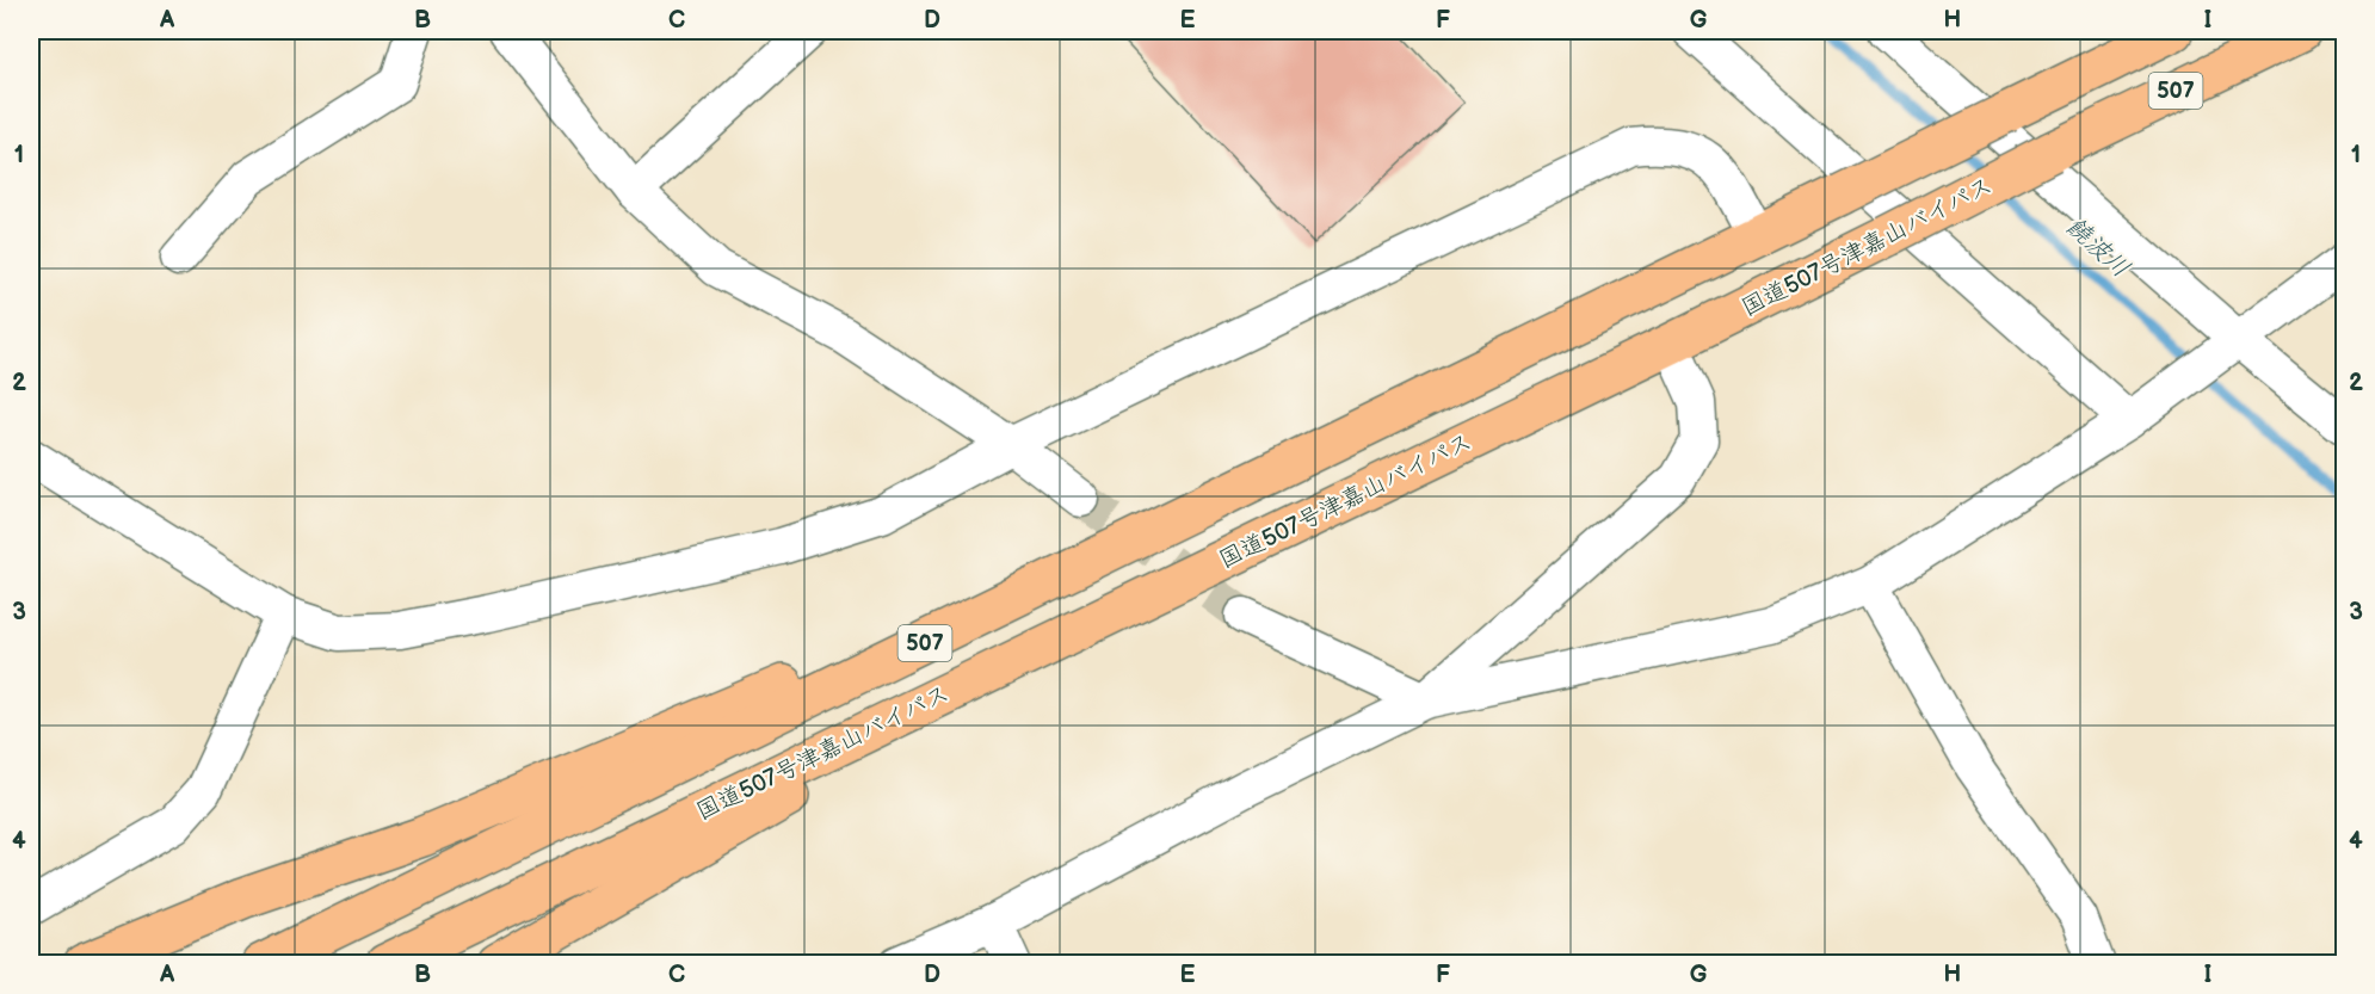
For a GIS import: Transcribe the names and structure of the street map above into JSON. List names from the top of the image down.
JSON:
{
  "streets": {
    "highway": ["507", "国道507号津嘉山バイパス"]
  },
  "water": ["饒波川"],
  "grid": {
    "columns": [
      "A",
      "B",
      "C",
      "D",
      "E",
      "F",
      "G",
      "H",
      "I"
    ],
    "rows": [
      "1",
      "2",
      "3",
      "4"
    ]
  }
}
